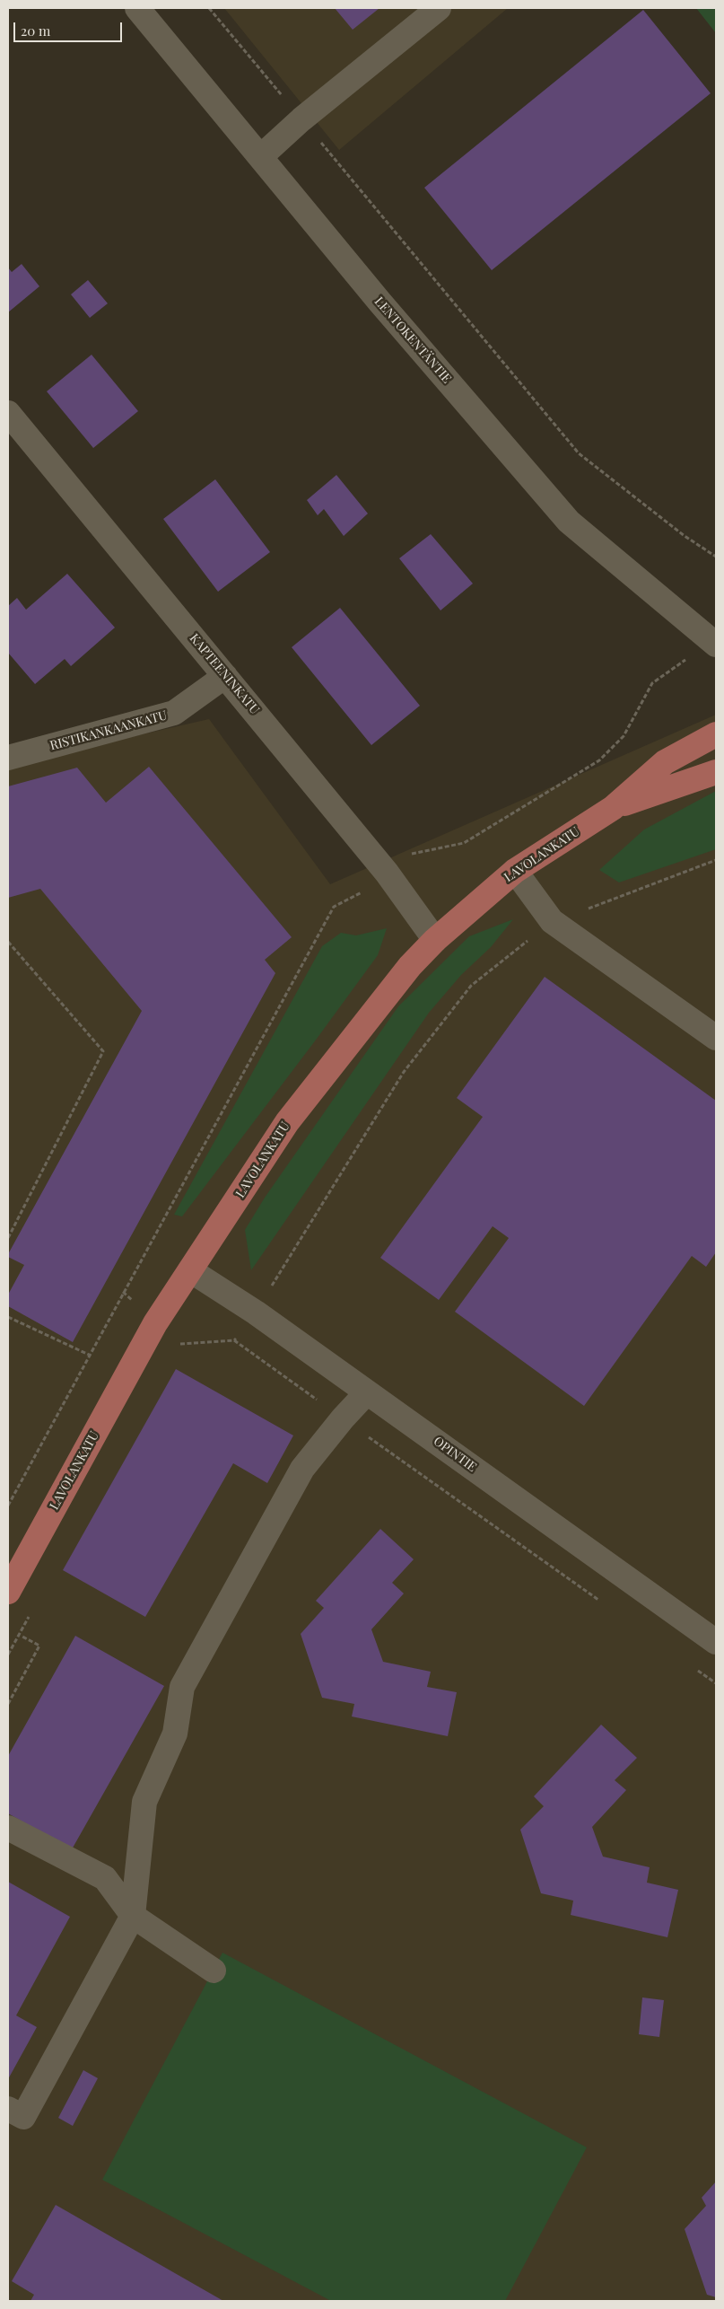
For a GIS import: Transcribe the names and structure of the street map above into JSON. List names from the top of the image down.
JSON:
{
  "streets": {
    "main road": ["LAVOLANKATU"],
    "street": [
      "LENTOKENTÄNTIE",
      "KAPTEENINKATU",
      "RISTIKANKAANKATU",
      "OPINTIE"
    ]
  },
  "crossings": [
    ["KAPTEENINKATU", "RISTIKANKAANKATU"],
    ["KAPTEENINKATU", "LAVOLANKATU"],
    ["LAVOLANKATU", "OPINTIE"]
  ],
  "scale_bar": "20 m"
}
